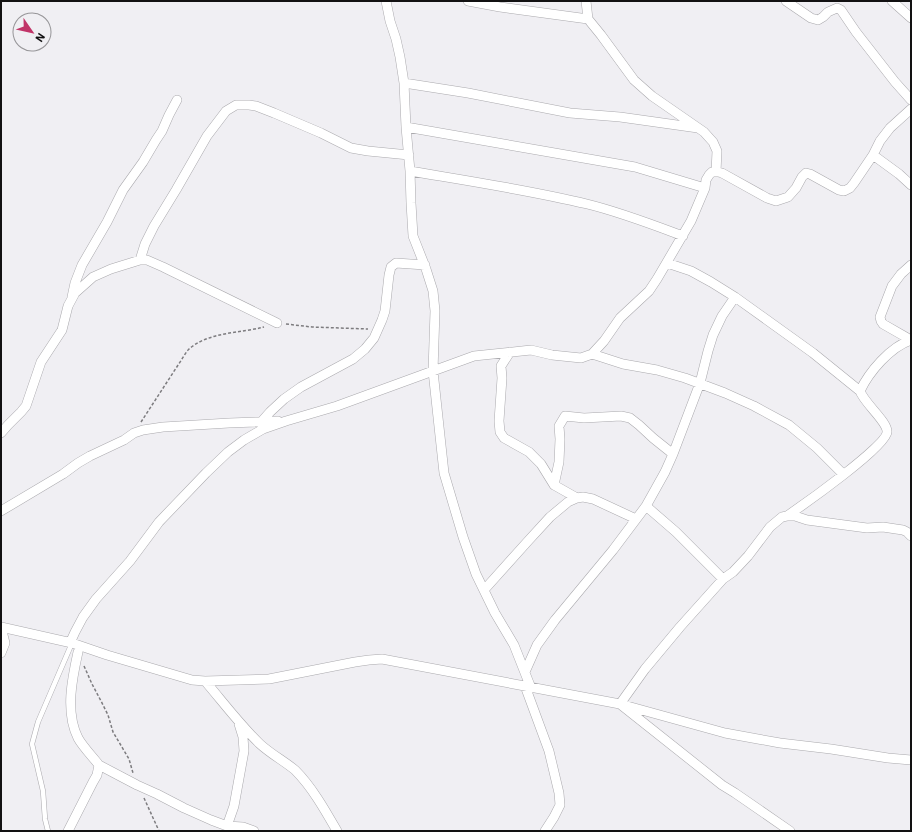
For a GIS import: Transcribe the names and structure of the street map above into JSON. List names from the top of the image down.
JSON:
{
  "north": "bottom right"
}
